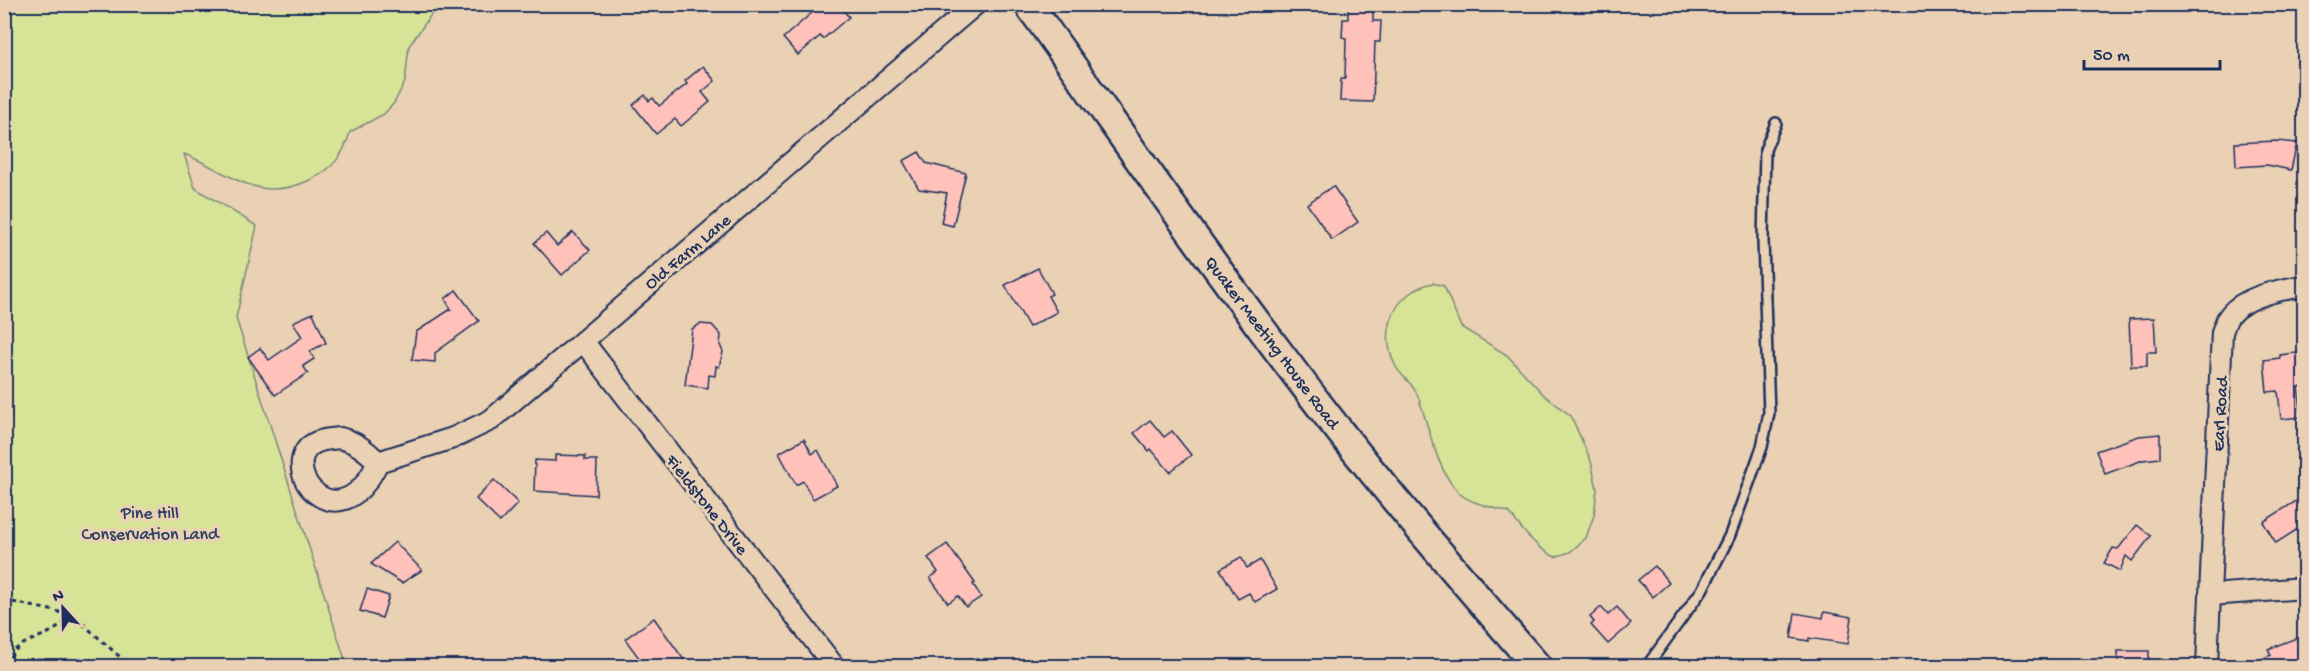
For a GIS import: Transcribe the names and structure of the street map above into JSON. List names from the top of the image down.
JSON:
{
  "streets": {
    "main road": ["Quaker Meeting House Road"],
    "street": ["Old Farm Lane", "Earl Road", "Fieldstone Drive"]
  },
  "crossings": [
    ["Old Farm Lane", "Fieldstone Drive"]
  ],
  "parks": ["Pine Hill Conservation Land"],
  "scale_bar": "50 m",
  "north": "top"
}
